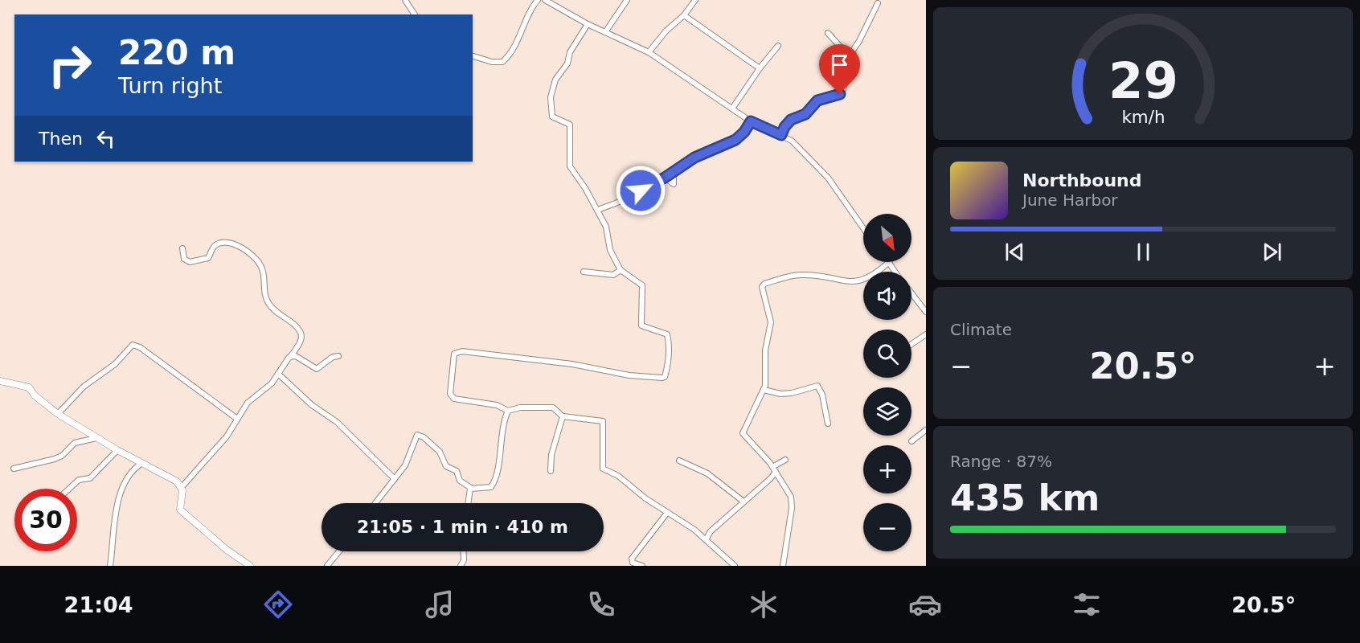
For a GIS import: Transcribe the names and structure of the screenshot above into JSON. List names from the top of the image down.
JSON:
{
  "north": "bottom right",
  "page": {
    "turn": ["220 m", "Turn right"],
    "then": "Then",
    "song": ["Northbound", "June Harbor"],
    "map_buttons": ["+", "−"],
    "tile": [
      "Climate",
      ["Range · 87%", "435 km"]
    ],
    "heat": ["−", "20.5°", "+"],
    "limit": "30",
    "trip": "21:05 · 1 min · 410 m",
    "tabs": ["21:04", "20.5°"],
    "gauge": ["29", "km/h"]
  }
}
